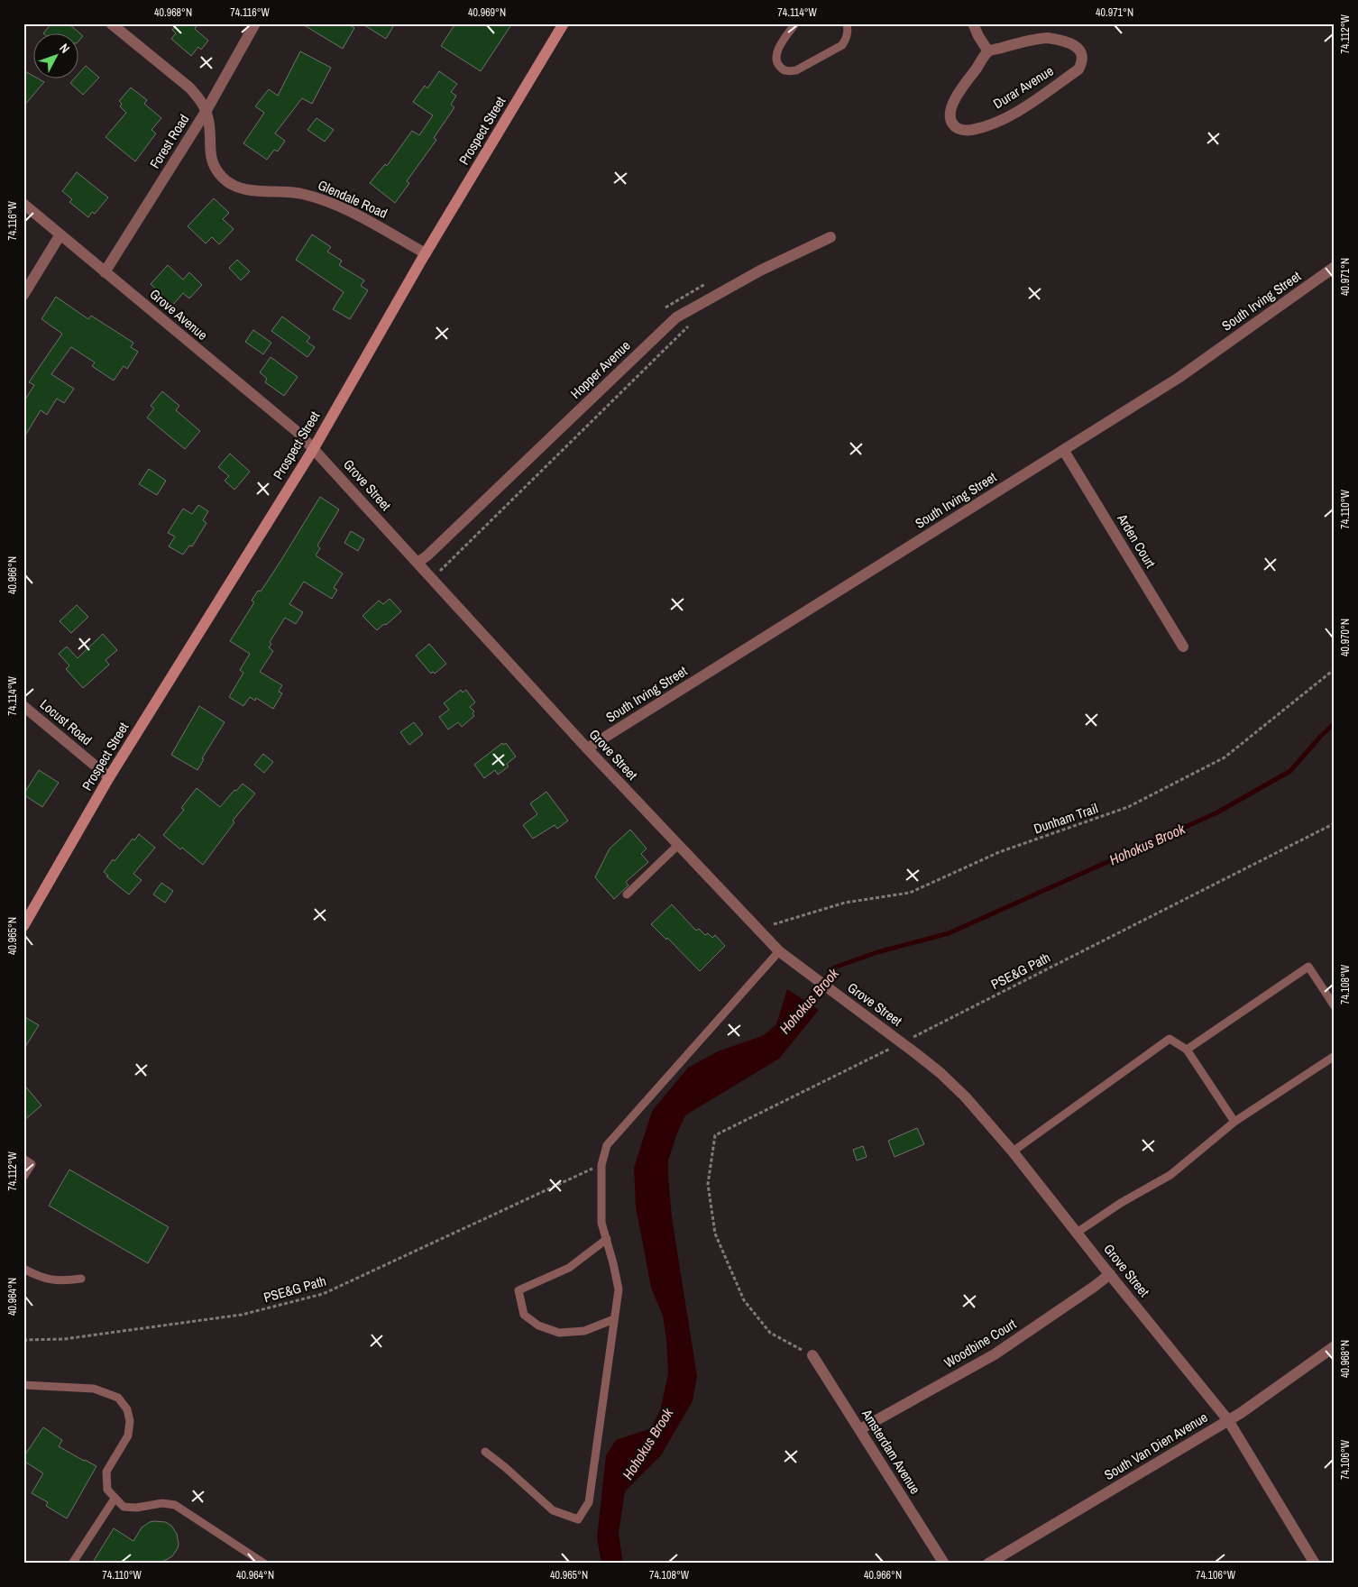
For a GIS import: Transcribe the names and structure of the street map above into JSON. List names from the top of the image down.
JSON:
{
  "streets": {
    "main road": ["Prospect Street"],
    "street": [
      "Durar Avenue",
      "Forest Road",
      "Glendale Road",
      "South Irving Street",
      "Grove Avenue",
      "Hopper Avenue",
      "Grove Street",
      "Arden Court",
      "Locust Road",
      "Woodbine Court",
      "South Van Dien Avenue",
      "Amsterdam Avenue"
    ],
    "path": ["Dunham Trail", "PSE&G Path"]
  },
  "crossings": [
    ["Prospect Street", "Glendale Road"],
    ["Prospect Street", "Grove Avenue"],
    ["Prospect Street", "Grove Street"],
    ["Prospect Street", "Locust Road"],
    ["Forest Road", "Glendale Road"],
    ["Forest Road", "Grove Avenue"],
    ["South Irving Street", "Grove Street"],
    ["South Irving Street", "Arden Court"],
    ["Grove Avenue", "Grove Street"],
    ["Hopper Avenue", "Grove Street"],
    ["Grove Street", "PSE&G Path"],
    ["Grove Street", "Woodbine Court"],
    ["Grove Street", "South Van Dien Avenue"],
    ["PSE&G Path", "Amsterdam Avenue"],
    ["Woodbine Court", "Amsterdam Avenue"]
  ],
  "water": ["Hohokus Brook"],
  "north": "top right",
  "coordinates": [
    "40.968°N",
    "74.116°W",
    "40.969°N",
    "74.114°W",
    "40.971°N",
    "74.112°W",
    "74.110°W",
    "40.966°N",
    "40.970°N",
    "40.965°N",
    "74.108°W",
    "40.964°N",
    "74.106°W"
  ]
}
